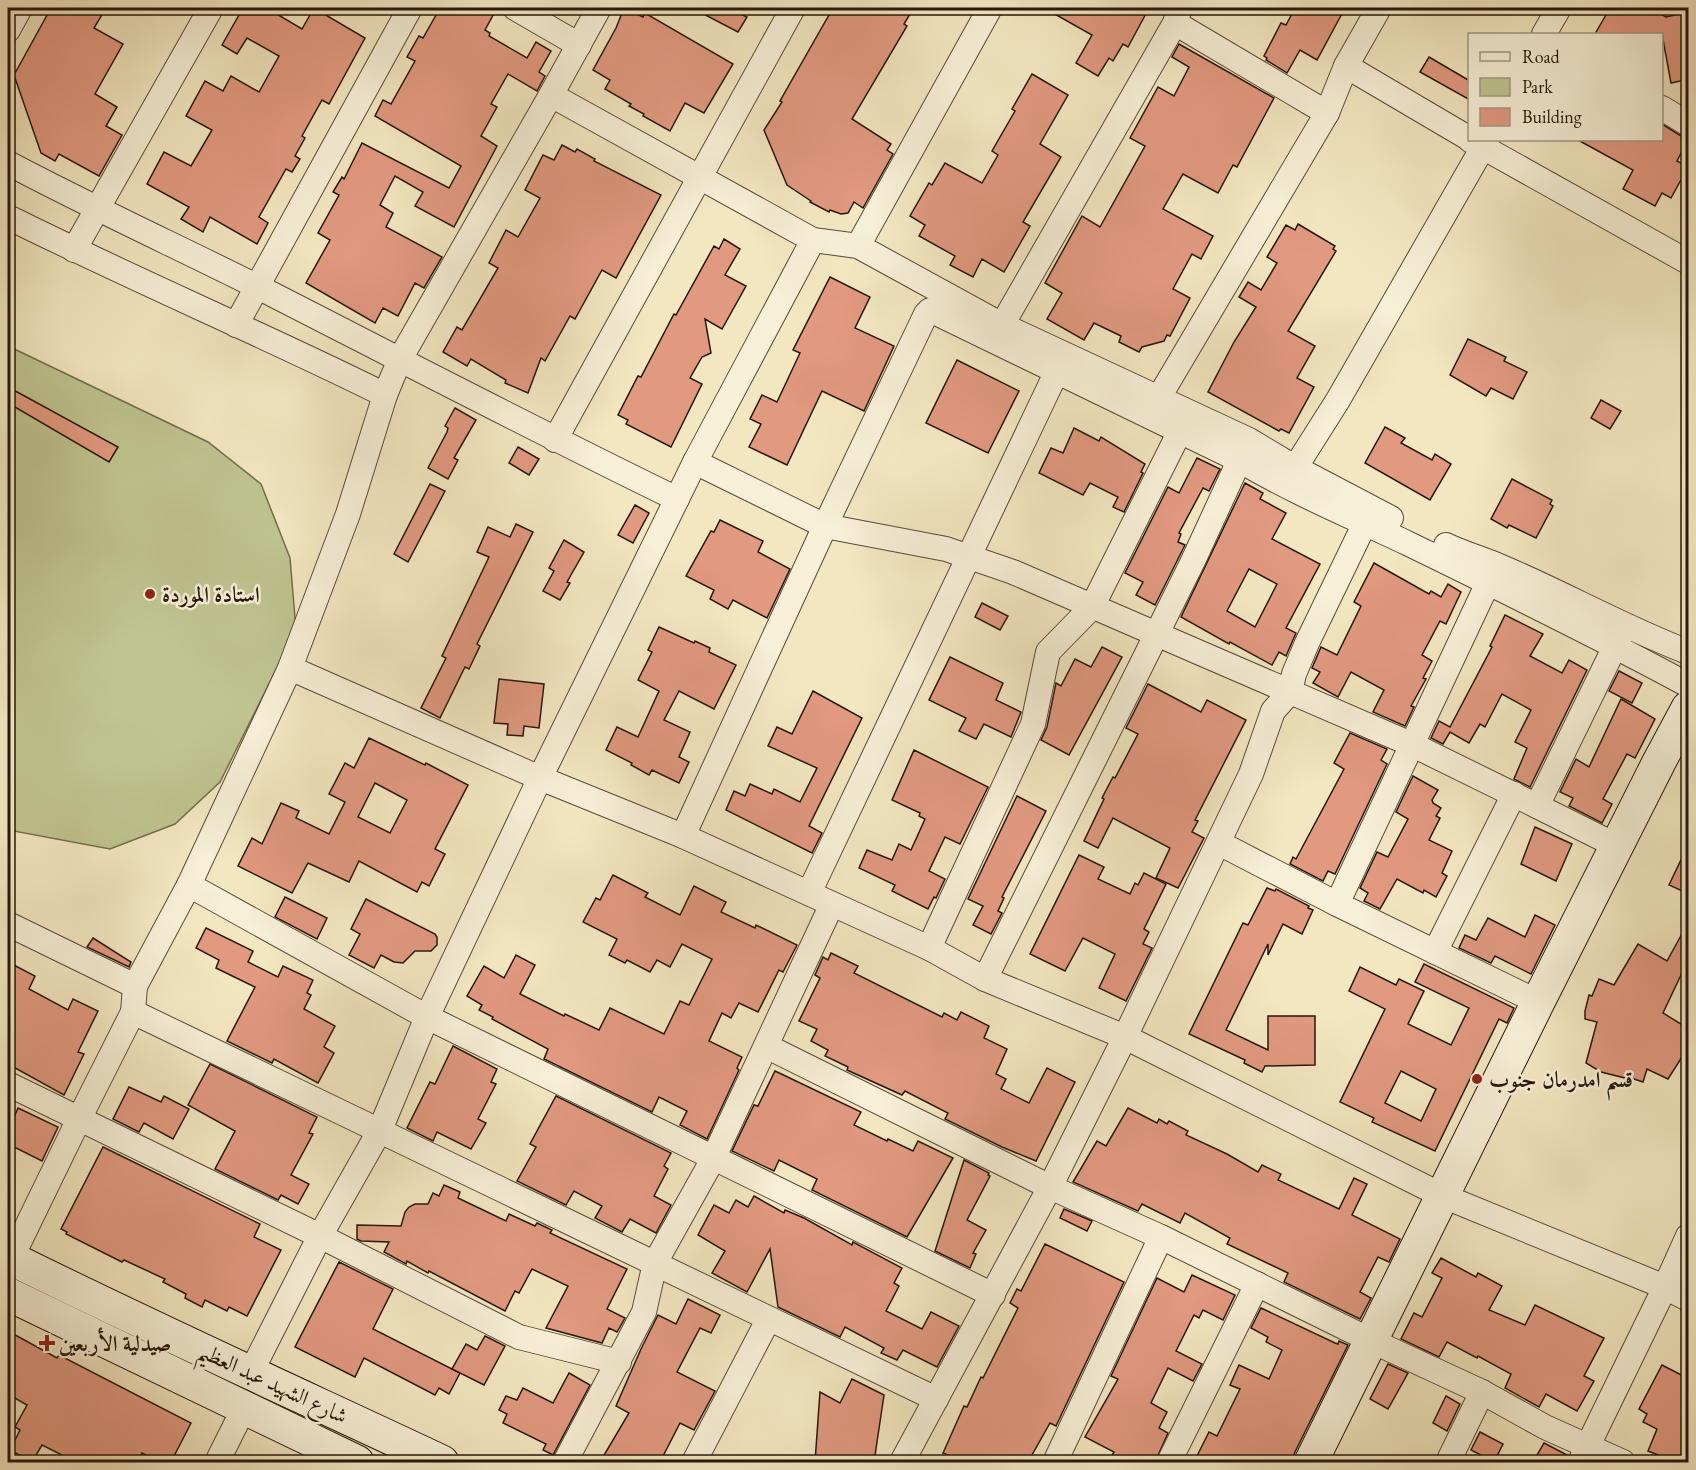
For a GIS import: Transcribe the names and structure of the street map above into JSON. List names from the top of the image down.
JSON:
{
  "streets": {
    "main road": ["شارع الشهيد عبد العظيم"]
  },
  "places": {
    "other": ["استادة الموردة", "قسم امدرمان جنوب"],
    "health": ["صيدلية الأربعين"]
  },
  "legend": ["Road", "Park", "Building"]
}
